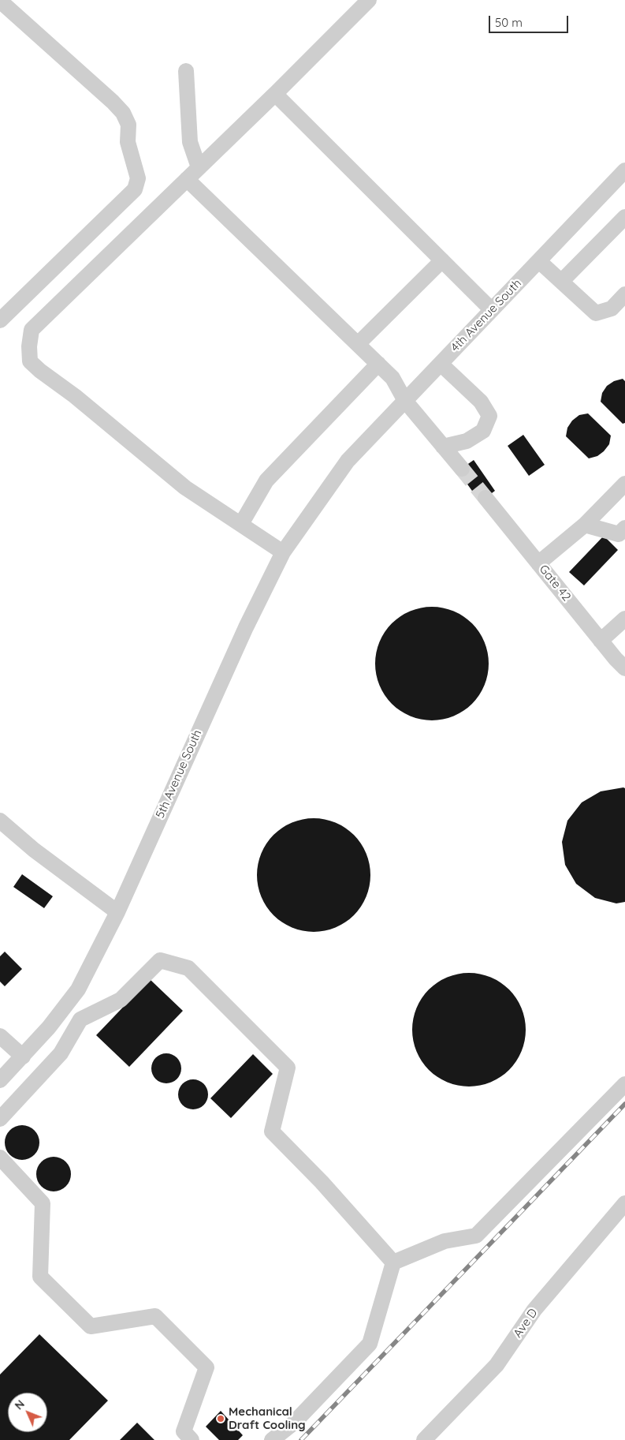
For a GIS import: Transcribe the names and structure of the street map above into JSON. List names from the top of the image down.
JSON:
{
  "streets": {
    "street": [
      "4th Avenue South",
      "Gate 42",
      "5th Avenue South",
      "Ave D"
    ]
  },
  "crossings": [
    ["4th Avenue South", "5th Avenue South"]
  ],
  "places": ["Mechanical Draft Cooling"],
  "scale_bar": "50 m",
  "north": "top left"
}
